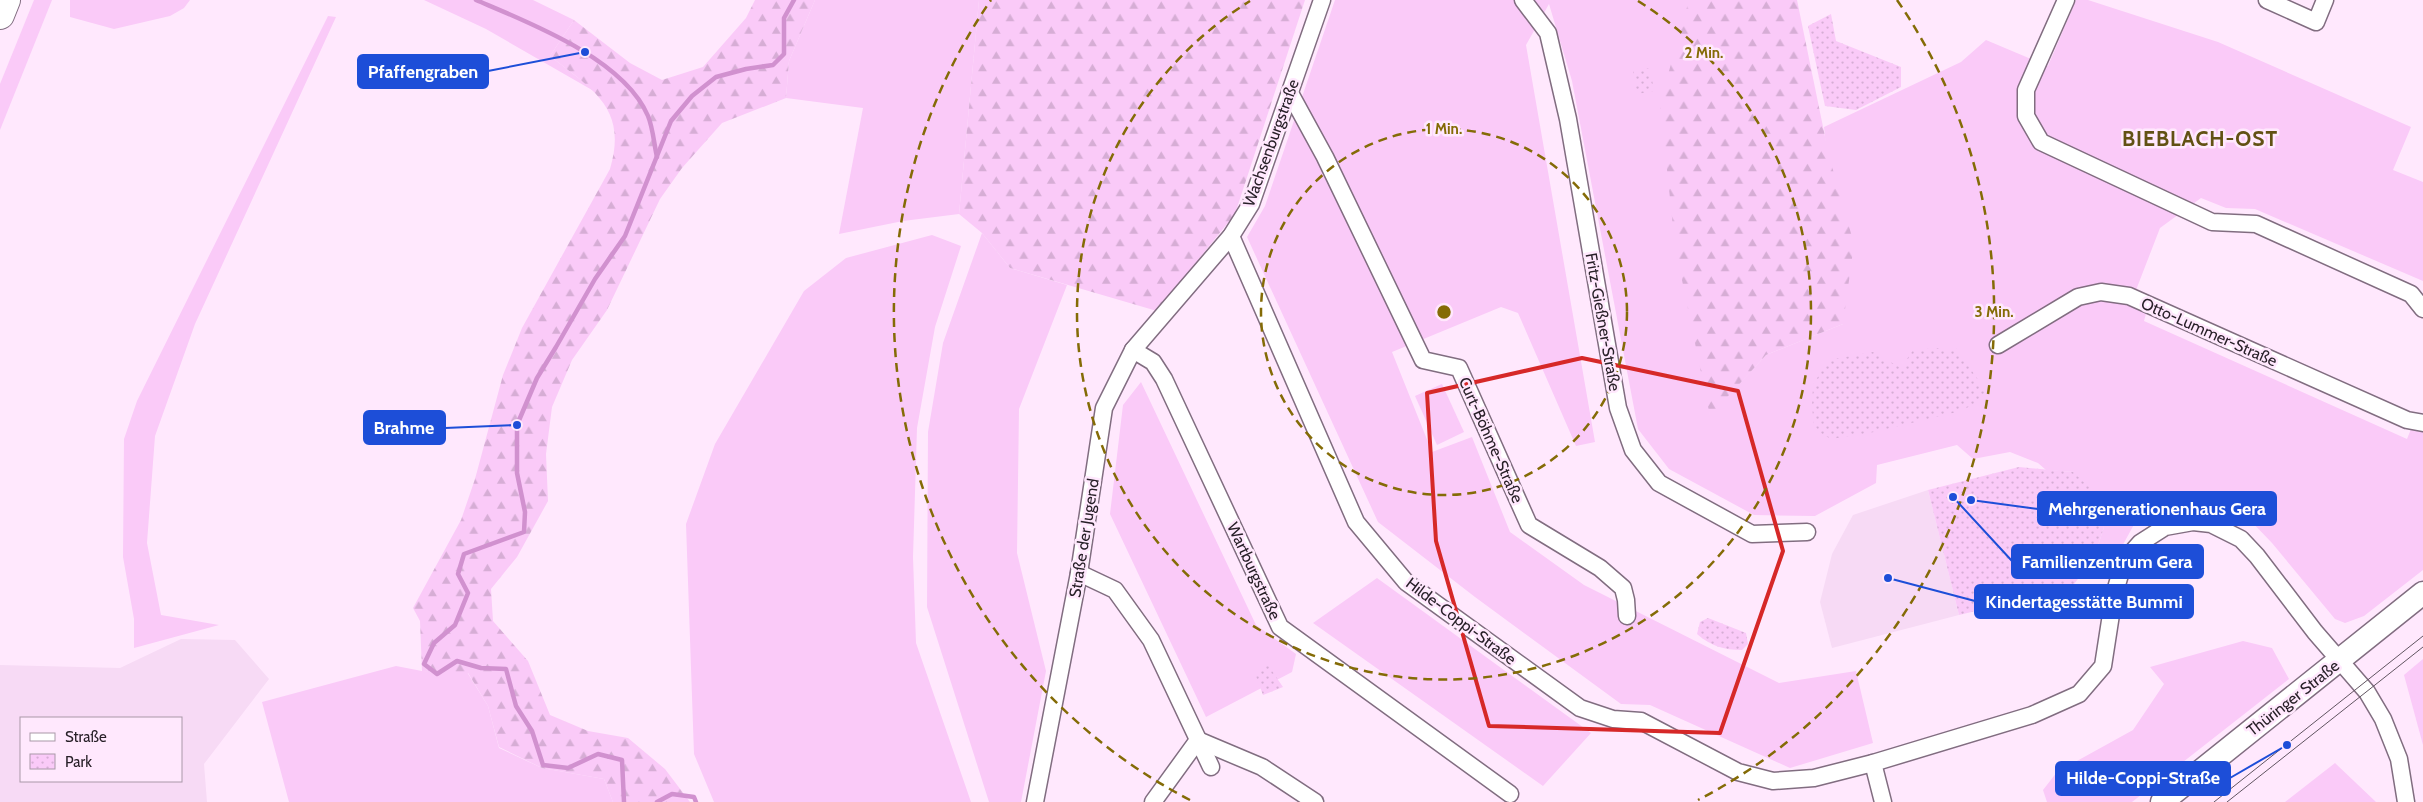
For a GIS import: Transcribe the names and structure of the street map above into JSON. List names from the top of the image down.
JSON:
{
  "streets": {
    "main road": ["Thüringer Straße"],
    "street": [
      "Wachsenburgstraße",
      "Fritz-Gießner-Straße",
      "Otto-Lummer-Straße",
      "Curt-Böhme-Straße",
      "Straße der Jugend",
      "Wartburgstraße",
      "Hilde-Coppi-Straße"
    ]
  },
  "crossings": [
    ["Wachsenburgstraße", "Curt-Böhme-Straße"],
    ["Wachsenburgstraße", "Straße der Jugend"],
    ["Wachsenburgstraße", "Hilde-Coppi-Straße"],
    ["Straße der Jugend", "Wartburgstraße"],
    ["Hilde-Coppi-Straße", "Thüringer Straße"]
  ],
  "districts": ["BIEBLACH-OST"],
  "places": [
    "Pfaffengraben",
    "Brahme",
    "Familienzentrum Gera",
    "Mehrgenerationenhaus Gera",
    "Kindertagesstätte Bummi",
    "Hilde-Coppi-Straße"
  ],
  "legend": ["Straße", "Park"],
  "rings": ["2 Min.", "1 Min.", "3 Min."]
}
